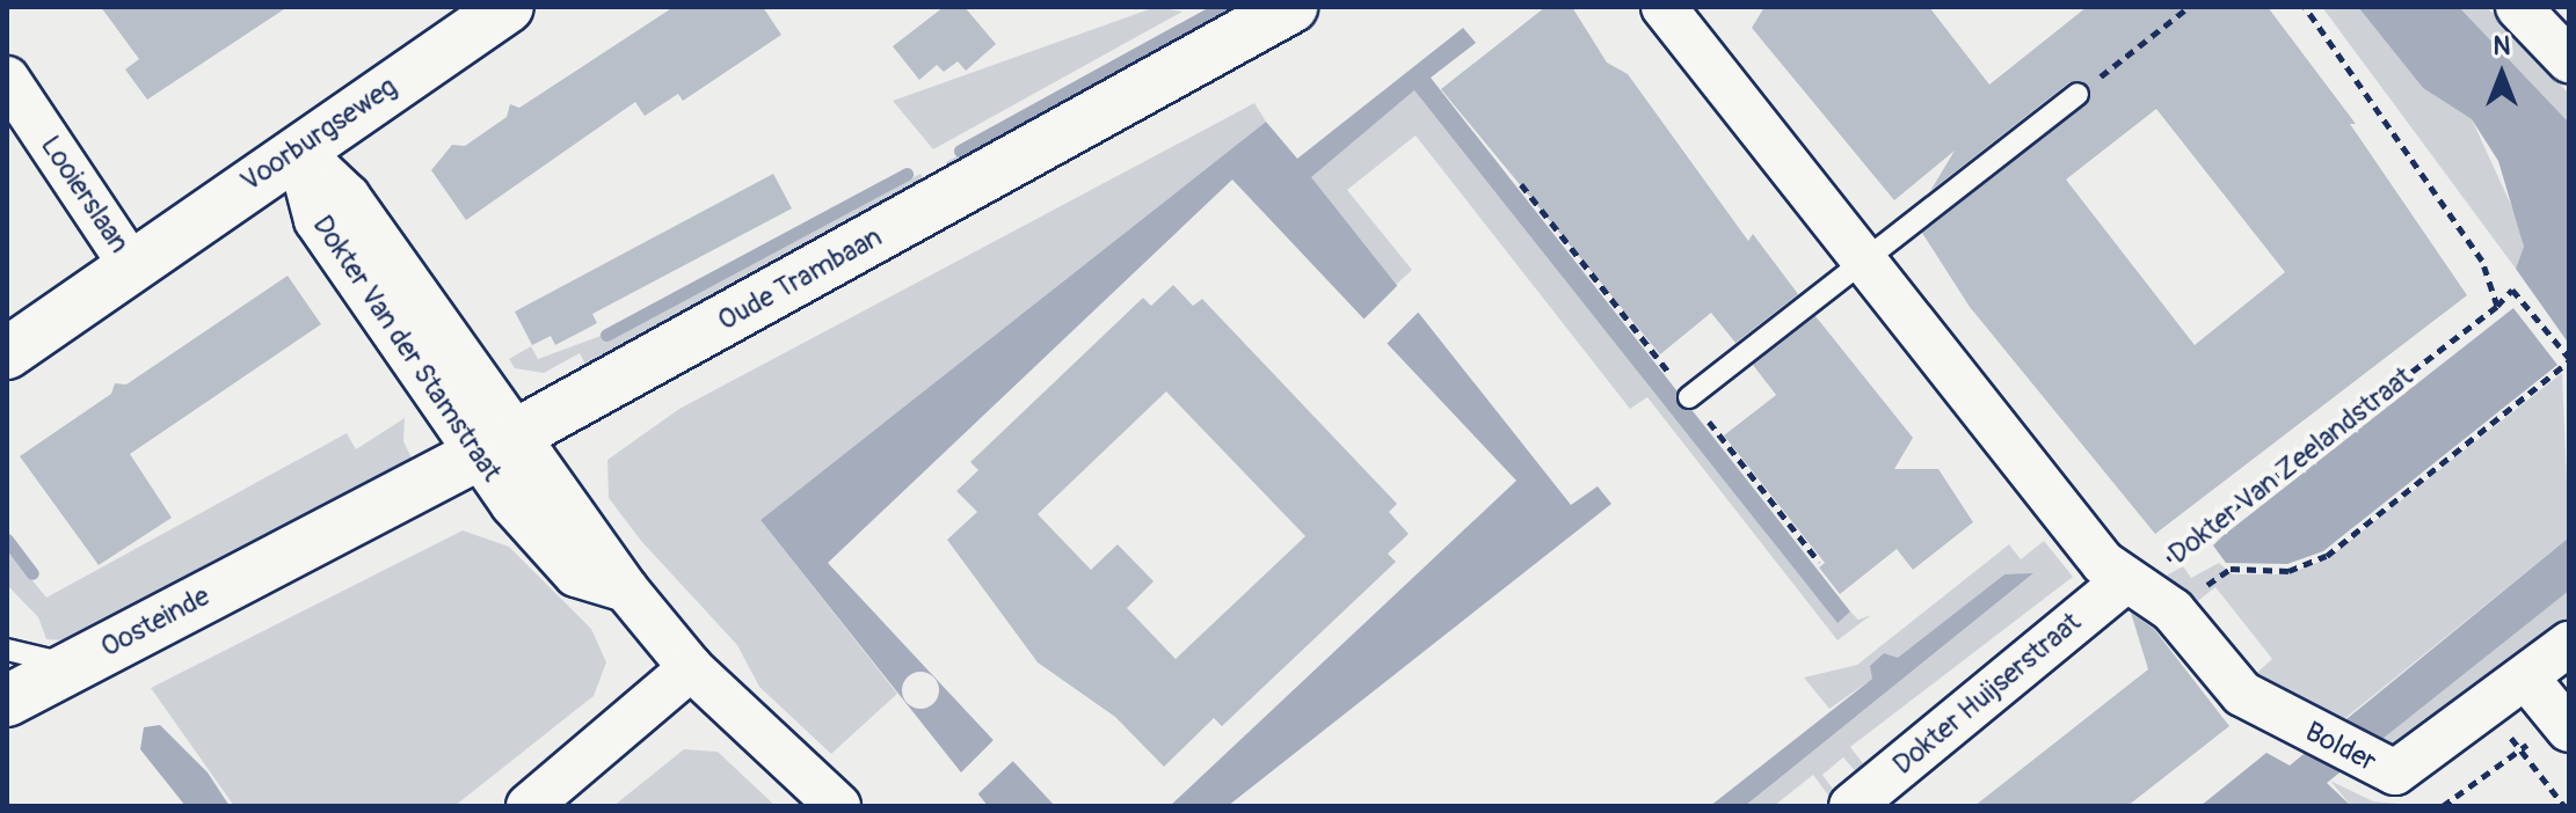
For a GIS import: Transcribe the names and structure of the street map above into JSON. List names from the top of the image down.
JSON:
{
  "streets": {
    "street": [
      "Voorburgseweg",
      "Looierslaan",
      "Oude Trambaan",
      "Dokter Van der Stamstraat",
      "Oosteinde",
      "Dokter Huijserstraat",
      "Bolder"
    ],
    "path": ["Dokter Van Zeelandstraat"]
  },
  "crossings": [
    ["Voorburgseweg", "Looierslaan"],
    ["Voorburgseweg", "Dokter Van der Stamstraat"],
    ["Oude Trambaan", "Dokter Van der Stamstraat"],
    ["Oude Trambaan", "Oosteinde"],
    ["Dokter Van Zeelandstraat", "Dokter Huijserstraat"],
    ["Dokter Van Zeelandstraat", "Bolder"],
    ["Dokter Huijserstraat", "Bolder"]
  ],
  "north": "top"
}
